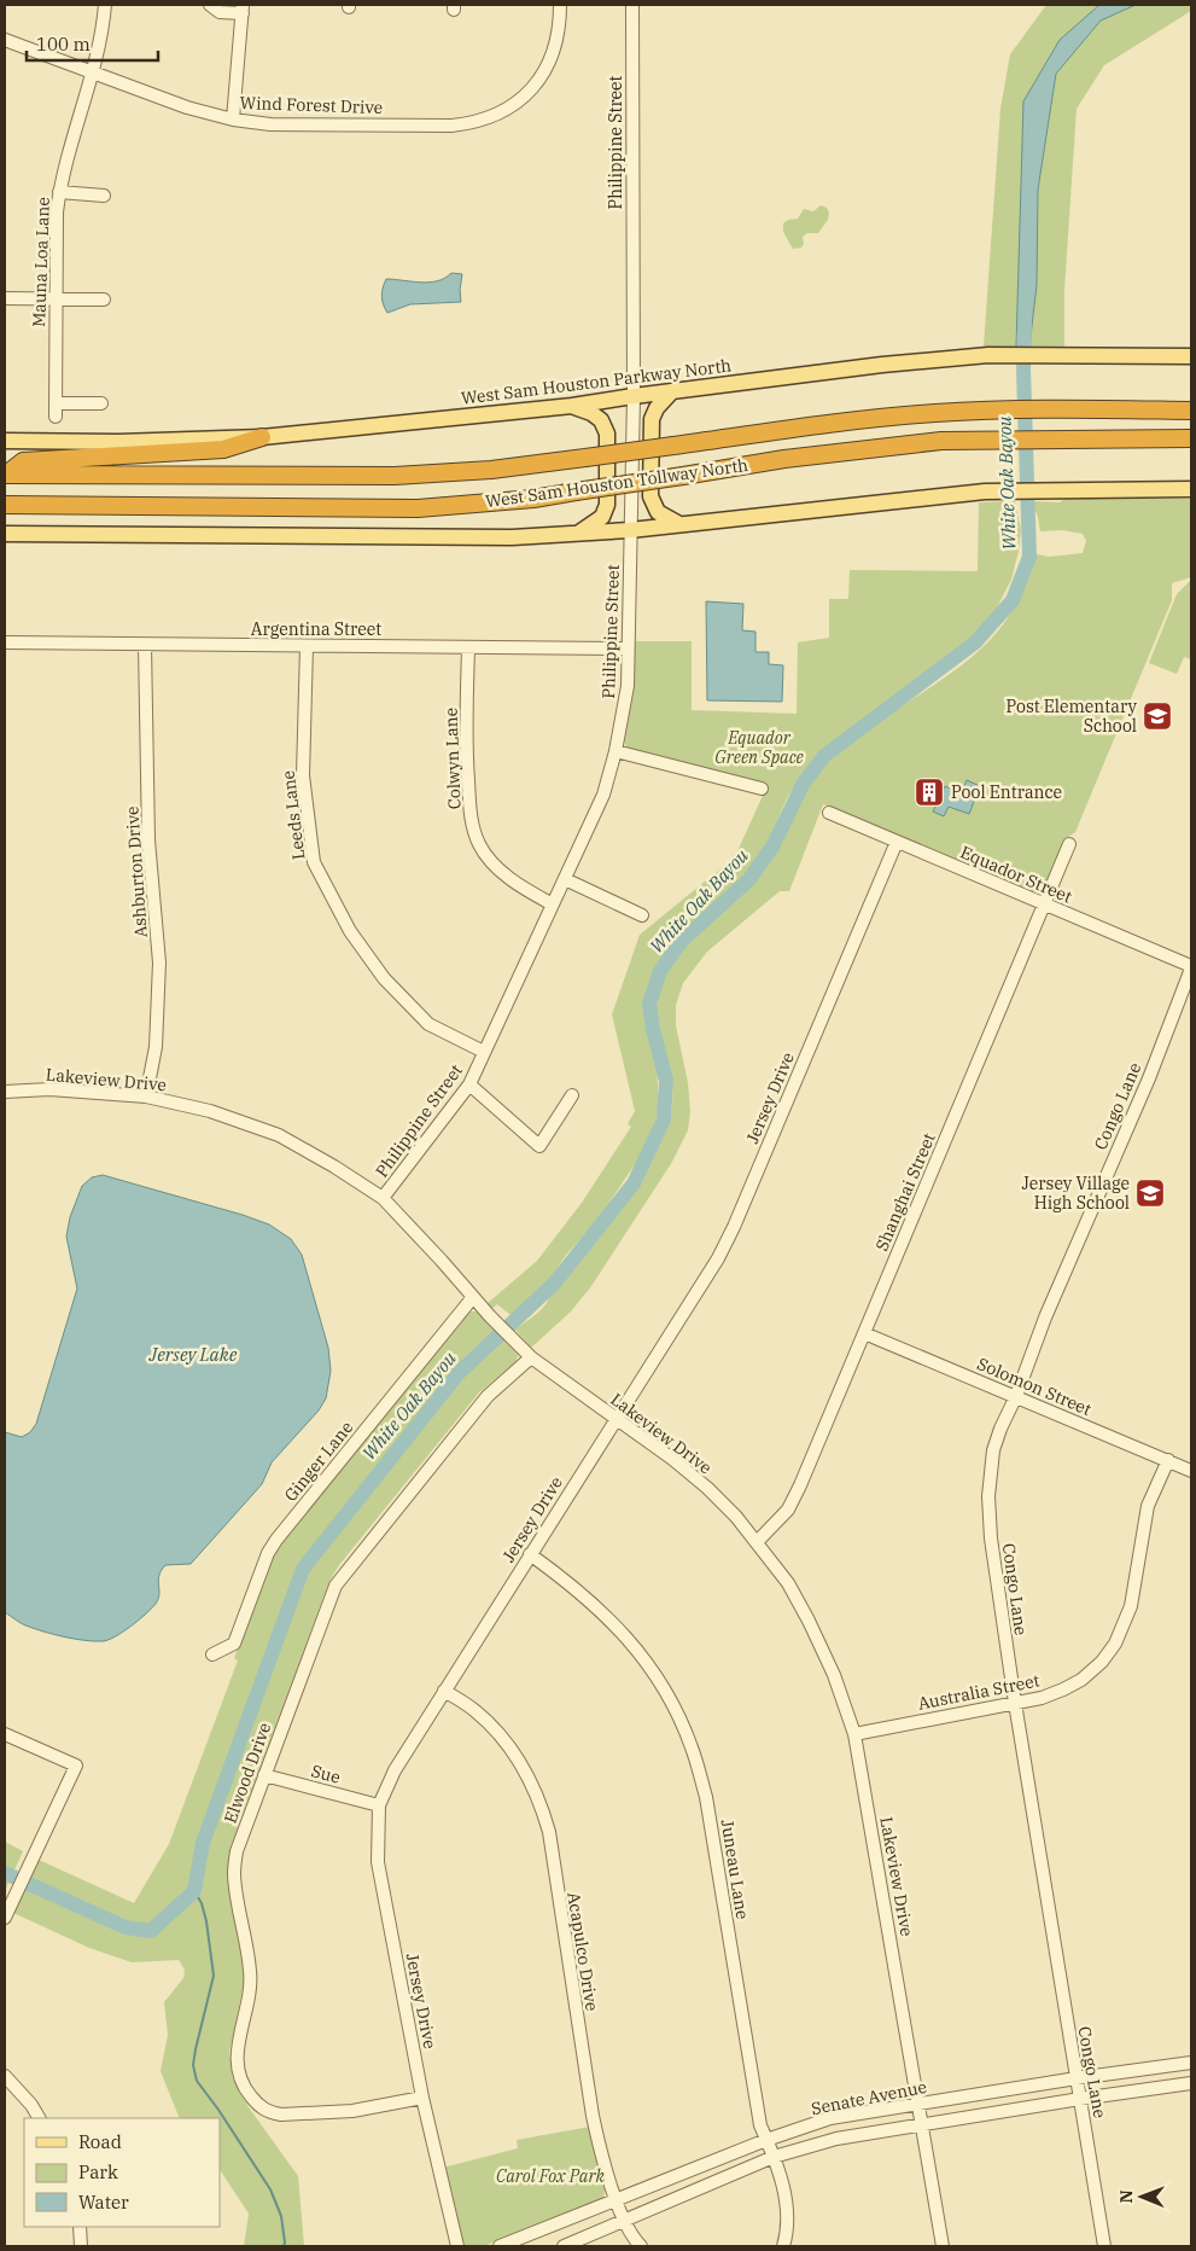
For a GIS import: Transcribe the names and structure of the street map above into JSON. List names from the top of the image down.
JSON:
{
  "streets": {
    "highway": ["West Sam Houston Tollway North"],
    "main road": ["West Sam Houston Parkway North"],
    "street": [
      "Wind Forest Drive",
      "Philippine Street",
      "Mauna Loa Lane",
      "Argentina Street",
      "Colwyn Lane",
      "Leeds Lane",
      "Ashburton Drive",
      "Equador Street",
      "Lakeview Drive",
      "Jersey Drive",
      "Congo Lane",
      "Shanghai Street",
      "Solomon Street",
      "Ginger Lane",
      "Australia Street",
      "Elwood Drive",
      "Sue",
      "Juneau Lane",
      "Acapulco Drive",
      "Senate Avenue"
    ]
  },
  "crossings": [
    ["Wind Forest Drive", "Mauna Loa Lane"],
    ["Philippine Street", "West Sam Houston Parkway North"],
    ["Philippine Street", "Argentina Street"],
    ["Philippine Street", "Colwyn Lane"],
    ["Philippine Street", "Leeds Lane"],
    ["Philippine Street", "Lakeview Drive"],
    ["Argentina Street", "Colwyn Lane"],
    ["Argentina Street", "Leeds Lane"],
    ["Argentina Street", "Ashburton Drive"],
    ["Ashburton Drive", "Lakeview Drive"],
    ["Equador Street", "Jersey Drive"],
    ["Equador Street", "Congo Lane"],
    ["Equador Street", "Shanghai Street"],
    ["Lakeview Drive", "Jersey Drive"],
    ["Lakeview Drive", "Shanghai Street"],
    ["Lakeview Drive", "Ginger Lane"],
    ["Lakeview Drive", "Australia Street"],
    ["Lakeview Drive", "Elwood Drive"],
    ["Lakeview Drive", "Senate Avenue"],
    ["Jersey Drive", "Elwood Drive"],
    ["Jersey Drive", "Sue"],
    ["Jersey Drive", "Juneau Lane"],
    ["Jersey Drive", "Acapulco Drive"],
    ["Congo Lane", "Solomon Street"],
    ["Congo Lane", "Australia Street"],
    ["Congo Lane", "Senate Avenue"],
    ["Shanghai Street", "Solomon Street"],
    ["Solomon Street", "Australia Street"],
    ["Elwood Drive", "Sue"],
    ["Juneau Lane", "Senate Avenue"],
    ["Acapulco Drive", "Senate Avenue"]
  ],
  "water": ["White Oak Bayou", "Jersey Lake"],
  "parks": ["Equador Green Space", "Carol Fox Park"],
  "places": {
    "school or university": ["Post Elementary School", "Jersey Village High School"],
    "building": ["Pool Entrance"]
  },
  "legend": ["Road", "Park", "Water"],
  "scale_bar": "100 m",
  "north": "left"
}
